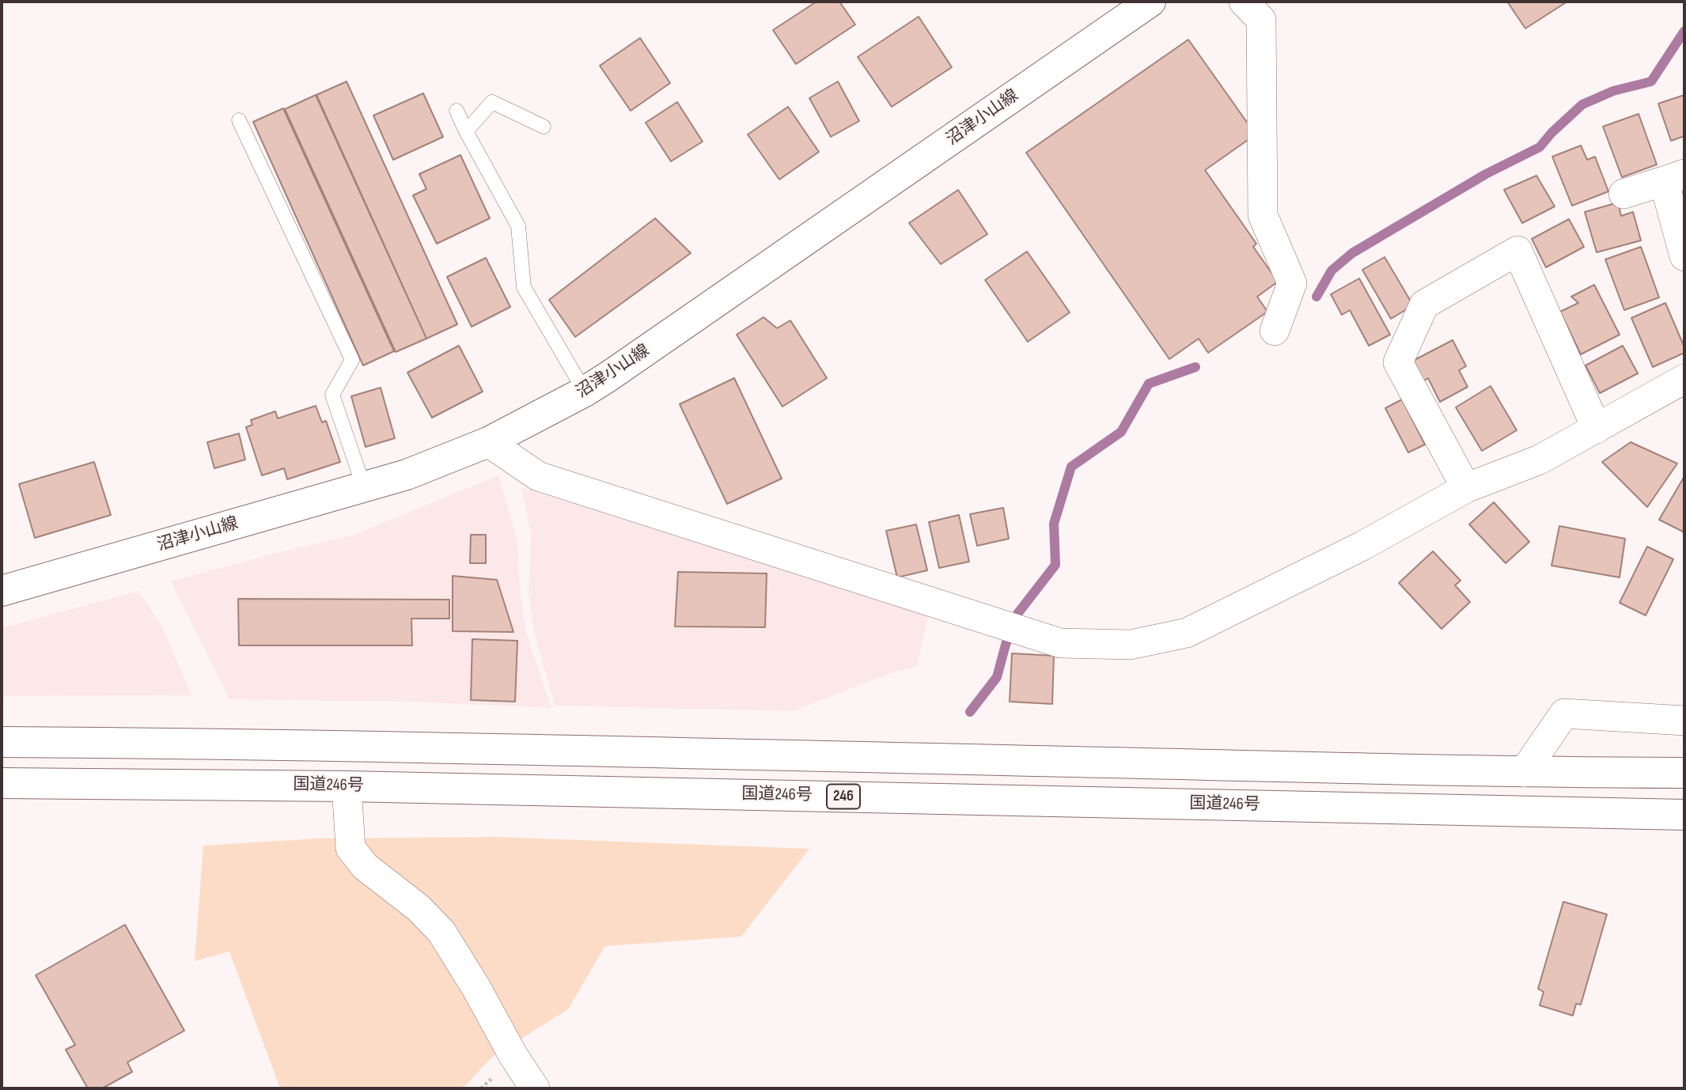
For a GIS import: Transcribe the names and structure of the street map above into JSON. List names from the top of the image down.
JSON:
{
  "streets": {
    "main road": ["沼津小山線", "国道246号", "246"]
  }
}
